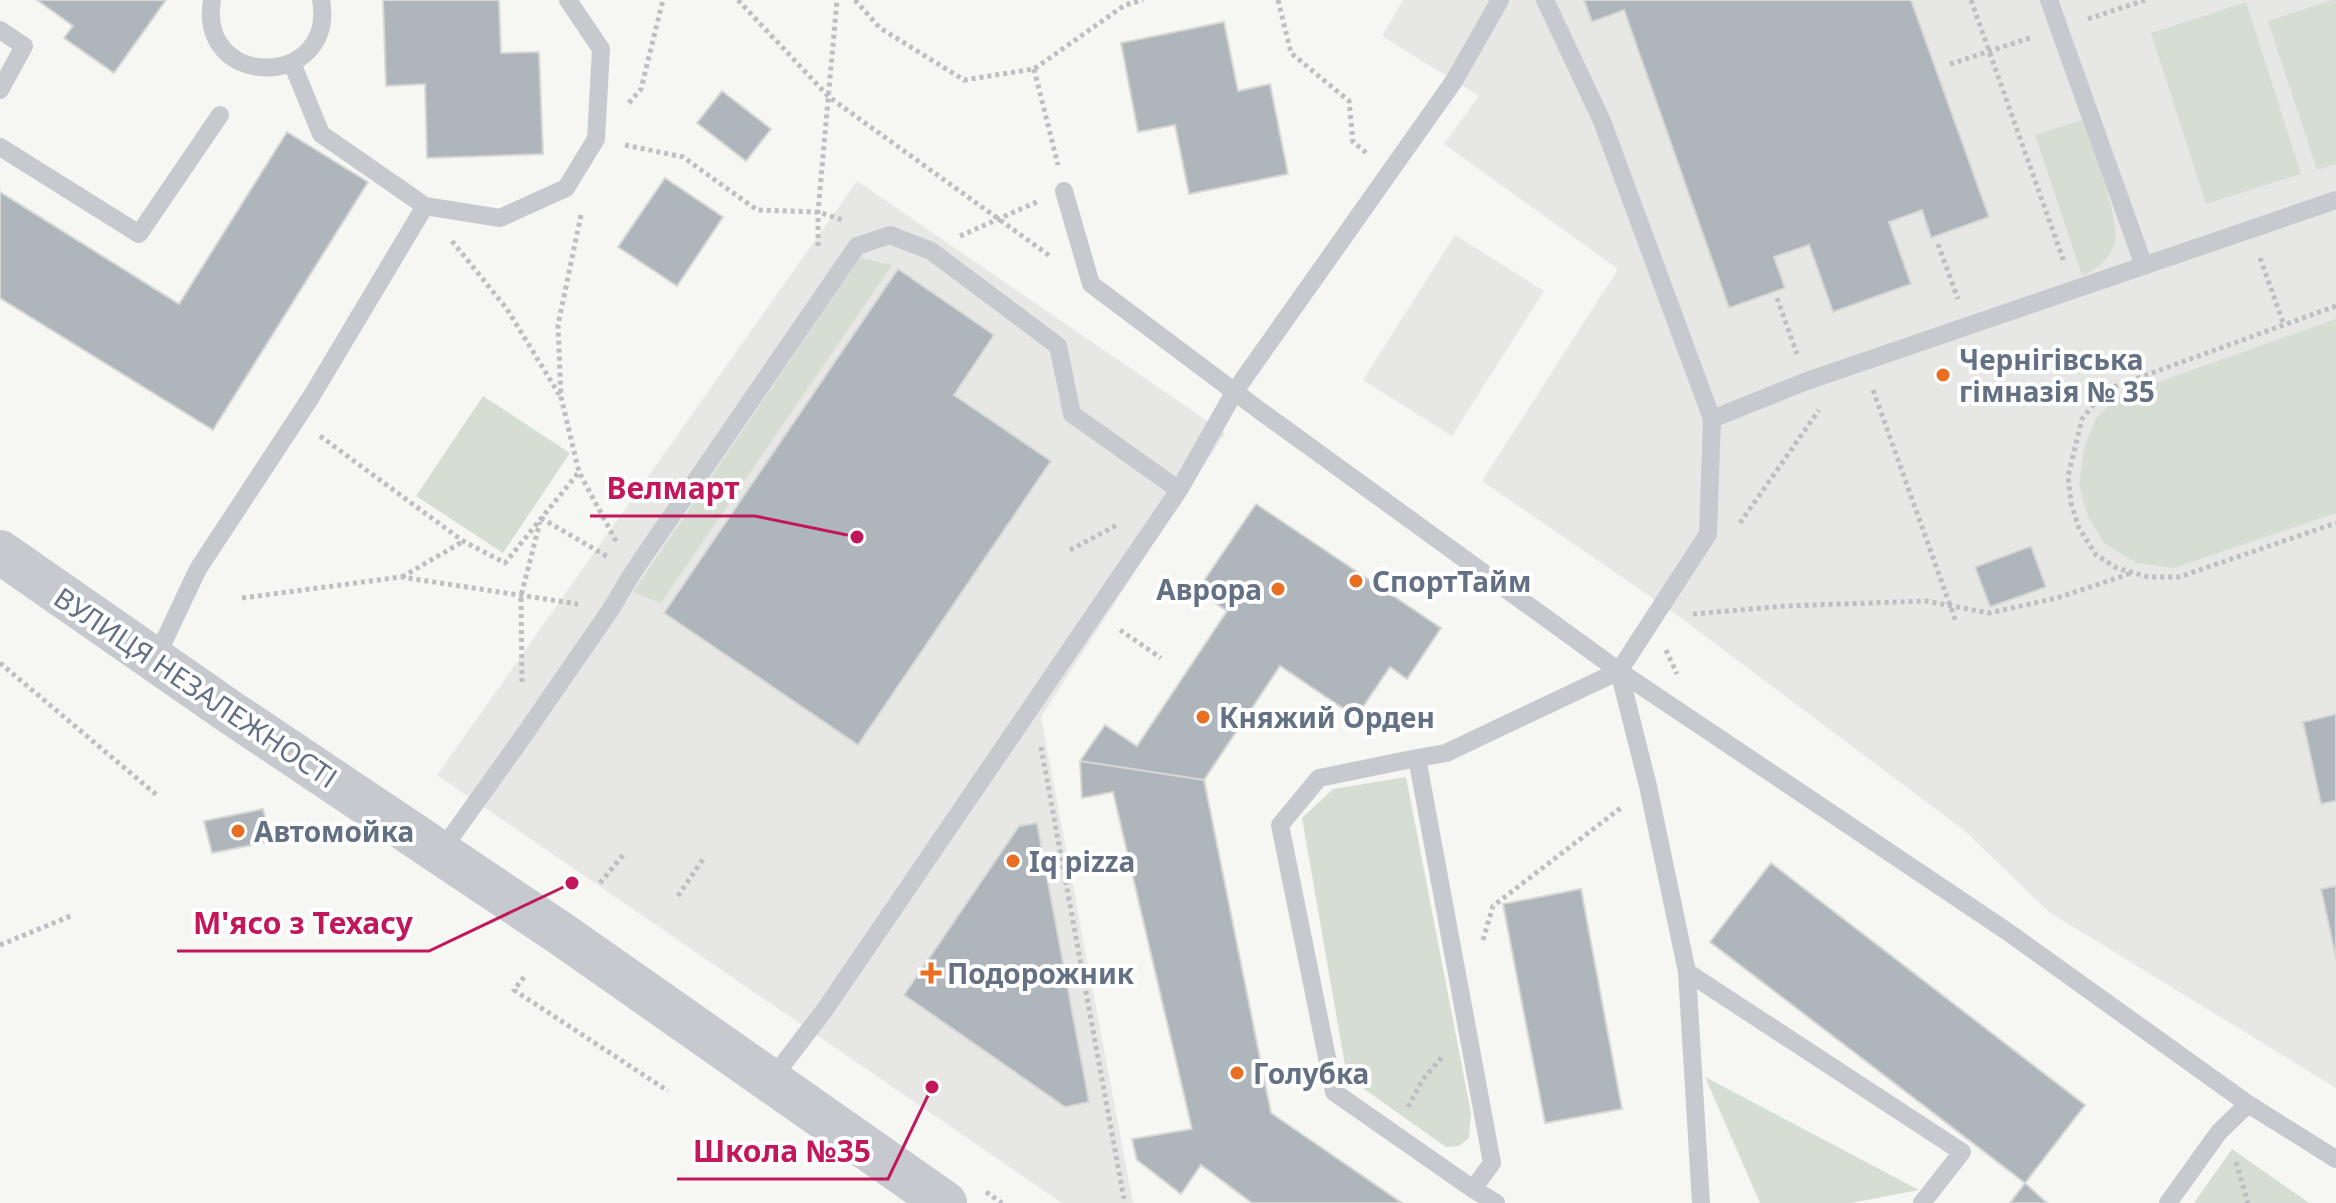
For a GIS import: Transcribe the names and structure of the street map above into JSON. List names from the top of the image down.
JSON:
{
  "streets": {
    "street": ["ВУЛИЦЯ НЕЗАЛЕЖНОСТІ"]
  },
  "places": {
    "other": [
      "Чернігівська гімназія № 35",
      "Велмарт",
      "СпортТайм",
      "Аврора",
      "Княжий Орден",
      "Автомойка",
      "Iq pizza",
      "М'ясо з Техасу",
      "Голубка",
      "Школа №35"
    ],
    "health": ["Подорожник"]
  }
}
